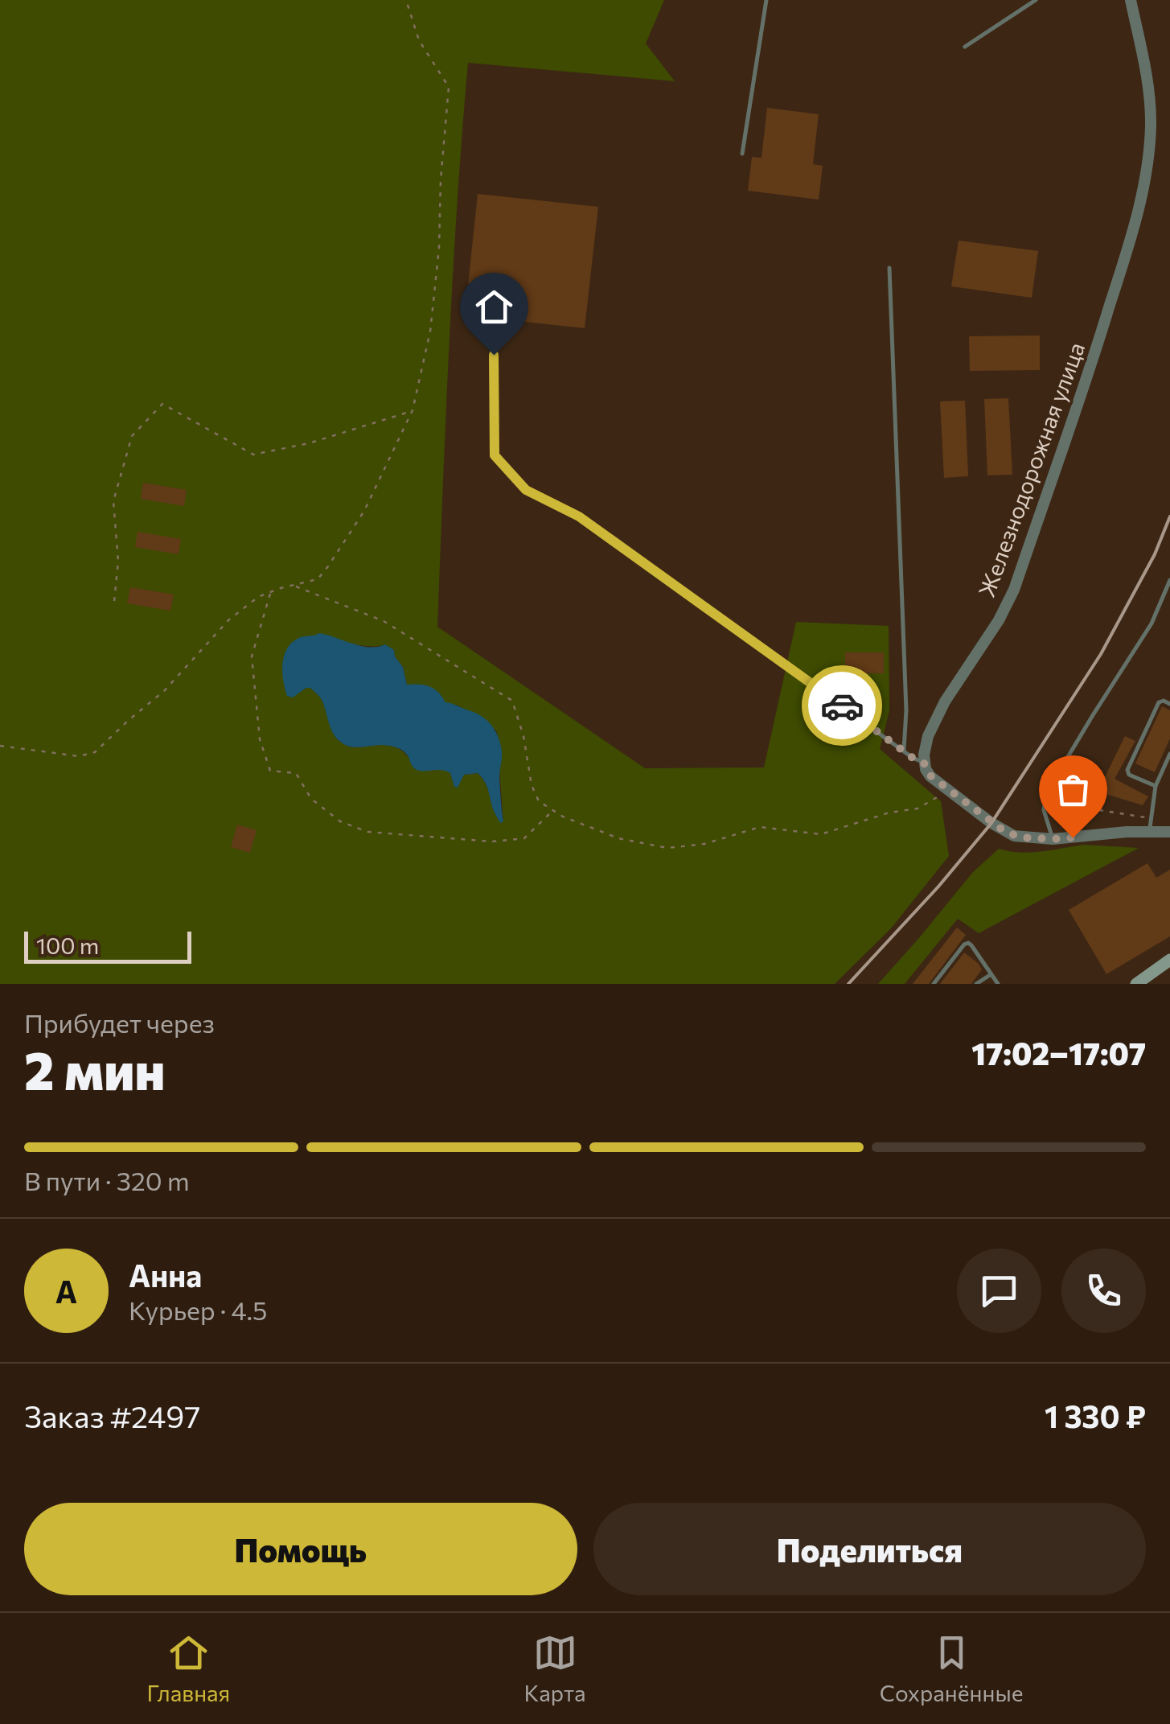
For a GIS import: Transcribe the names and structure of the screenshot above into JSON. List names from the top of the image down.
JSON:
{
  "streets": {
    "street": ["Железнодорожная улица"]
  },
  "scale_bar": "100 m",
  "page": {
    "scale": "100 m",
    "heading": ["2 мин", "Прибудет через", "17:02–17:07"],
    "panel": [
      "Анна",
      "Курьер · 4.5",
      "Заказ #2497",
      "1 330 ₽"
    ],
    "bar": "В пути · 320 m",
    "round": "А",
    "buttons": ["Помощь", "Поделиться"],
    "tabs": ["Главная", "Карта", "Сохранённые"]
  }
}
